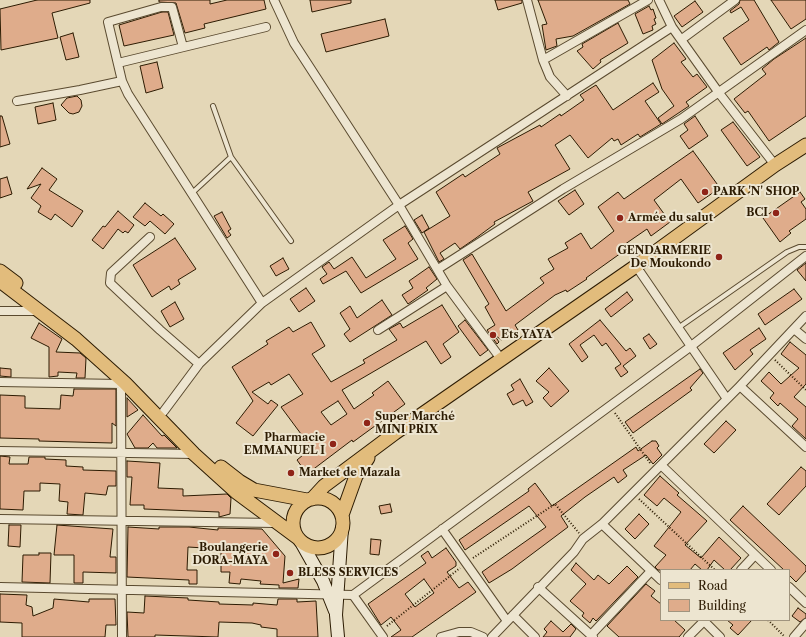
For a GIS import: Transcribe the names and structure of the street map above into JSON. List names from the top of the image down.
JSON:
{
  "places": [
    "PARK 'N' SHOP",
    "BCI",
    "Armée du salut",
    "GENDARMERIE De Moukondo",
    "Ets YAYA",
    "Super Marché MINI PRIX",
    "Pharmacie EMMANUEL I",
    "Market de Mazala",
    "Boulangerie DORA-MAYA",
    "BLESS SERVICES"
  ],
  "legend": ["Road", "Building"]
}
